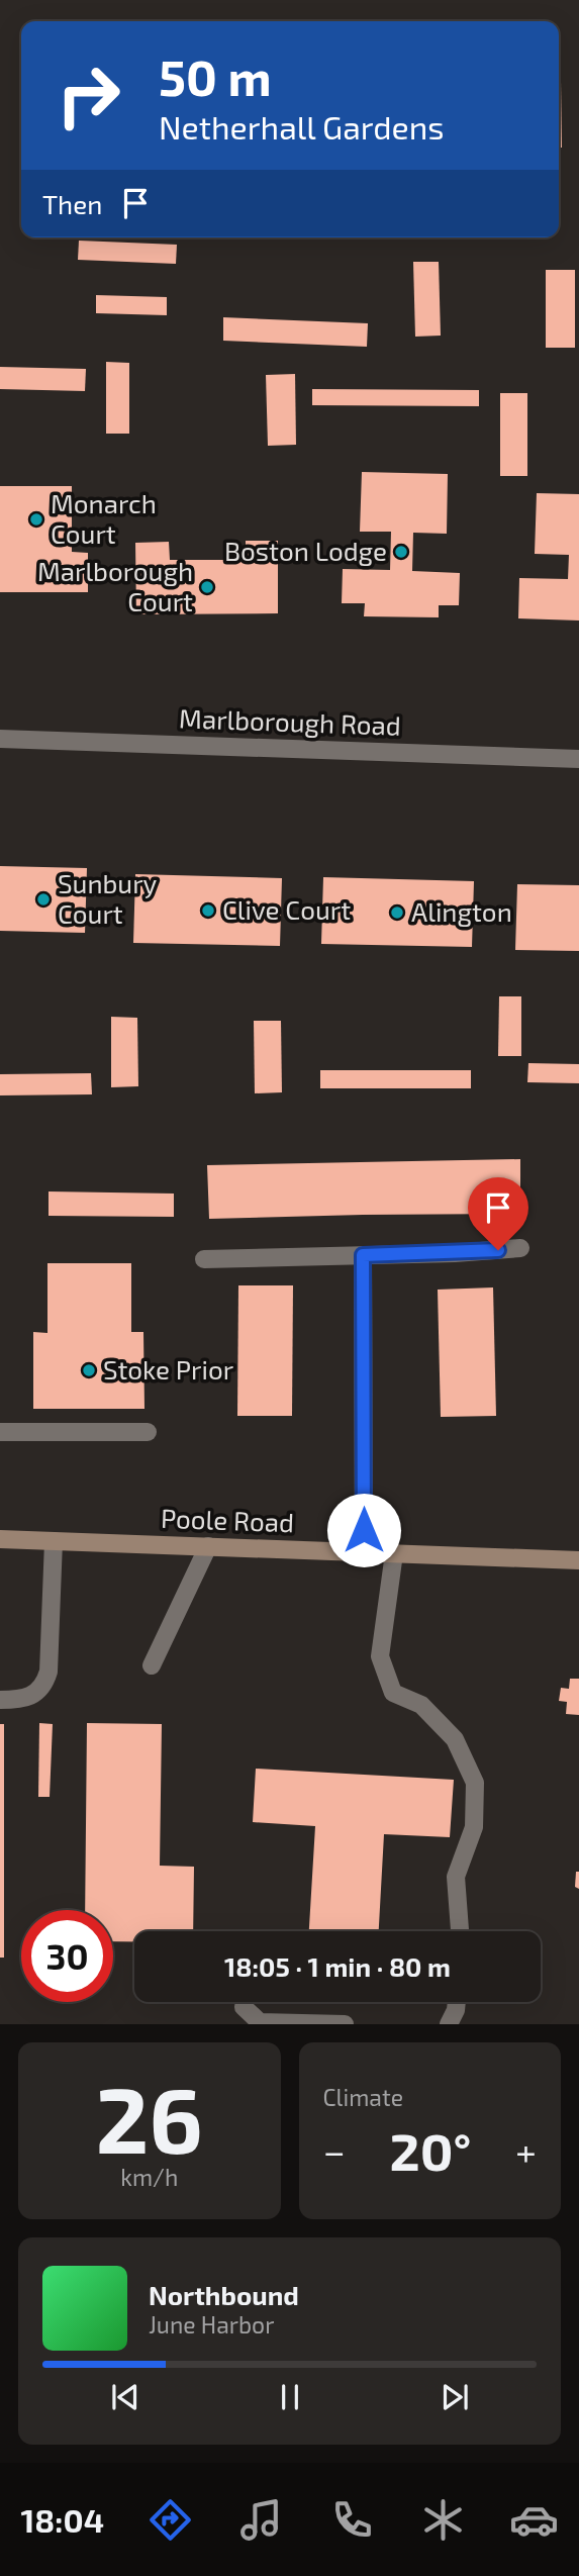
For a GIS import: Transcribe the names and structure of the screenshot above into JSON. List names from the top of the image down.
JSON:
{
  "streets": {
    "street": ["Marlborough Road", "Poole Road"]
  },
  "places": [
    "Monarch Court",
    "Boston Lodge",
    "Marlborough Court",
    "Sunbury Court",
    "Clive Court",
    "Alington",
    "Stoke Prior"
  ],
  "page": {
    "turn": ["50 m", "Netherhall Gardens"],
    "then": "Then",
    "limit": "30",
    "trip": "18:05 · 1 min · 80 m",
    "tile": [
      ["26", "km/h"],
      "Climate"
    ],
    "heat": ["−", "20°", "+"],
    "song": ["Northbound", "June Harbor"],
    "tabs": "18:04"
  }
}
